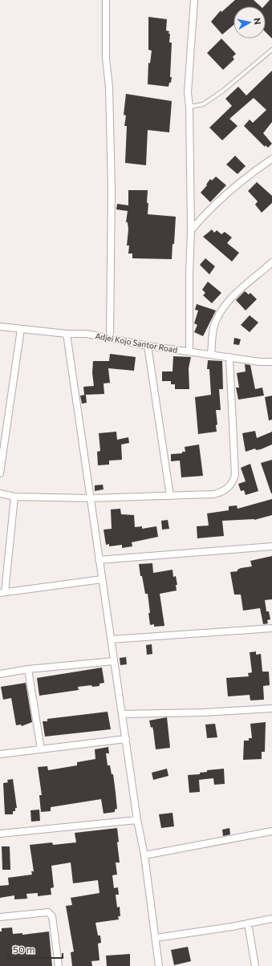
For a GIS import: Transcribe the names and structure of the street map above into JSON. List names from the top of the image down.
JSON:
{
  "streets": {
    "street": ["Adjei Kojo Santor Road"]
  },
  "scale_bar": "50 m",
  "north": "right"
}
